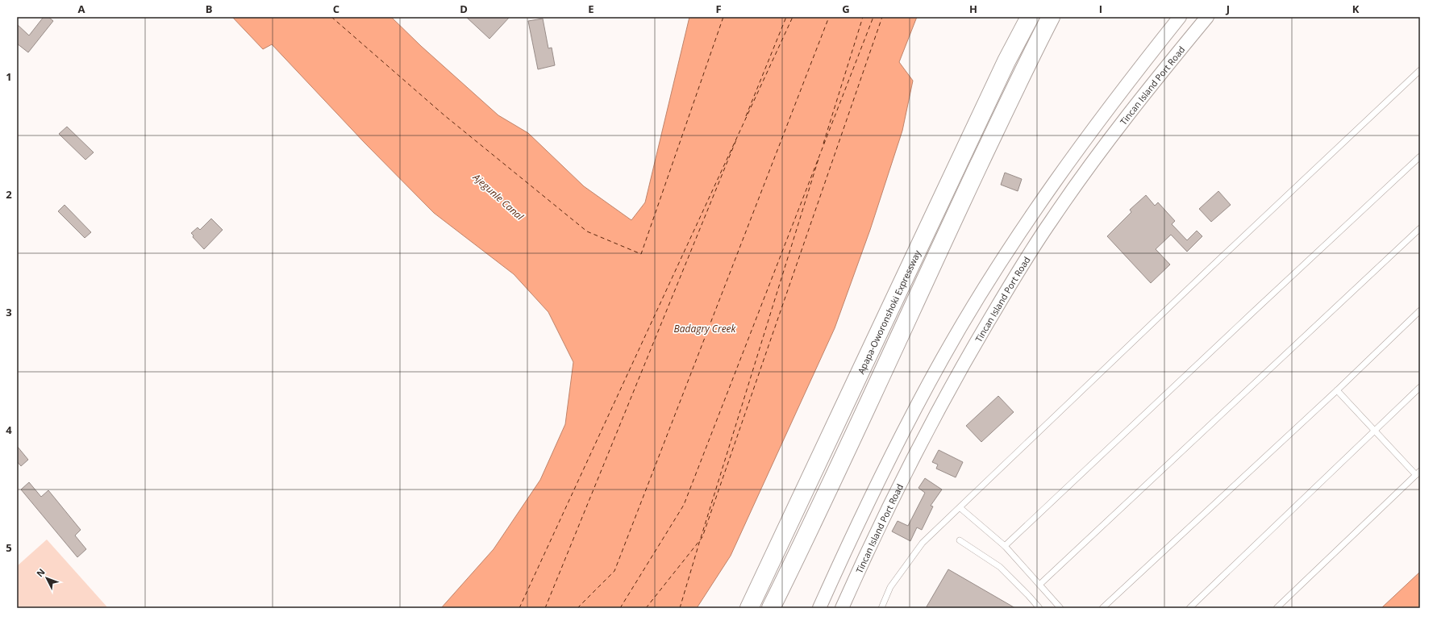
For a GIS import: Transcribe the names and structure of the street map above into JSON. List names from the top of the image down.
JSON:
{
  "streets": {
    "highway": ["Apapa-Oworonshoki Expressway"],
    "street": ["Tincan Island Port Road"]
  },
  "water": ["Ajegunle Canal", "Badagry Creek"],
  "north": "top left",
  "grid": {
    "columns": [
      "A",
      "B",
      "C",
      "D",
      "E",
      "F",
      "G",
      "H",
      "I",
      "J",
      "K"
    ],
    "rows": [
      "1",
      "2",
      "3",
      "4",
      "5"
    ]
  }
}
